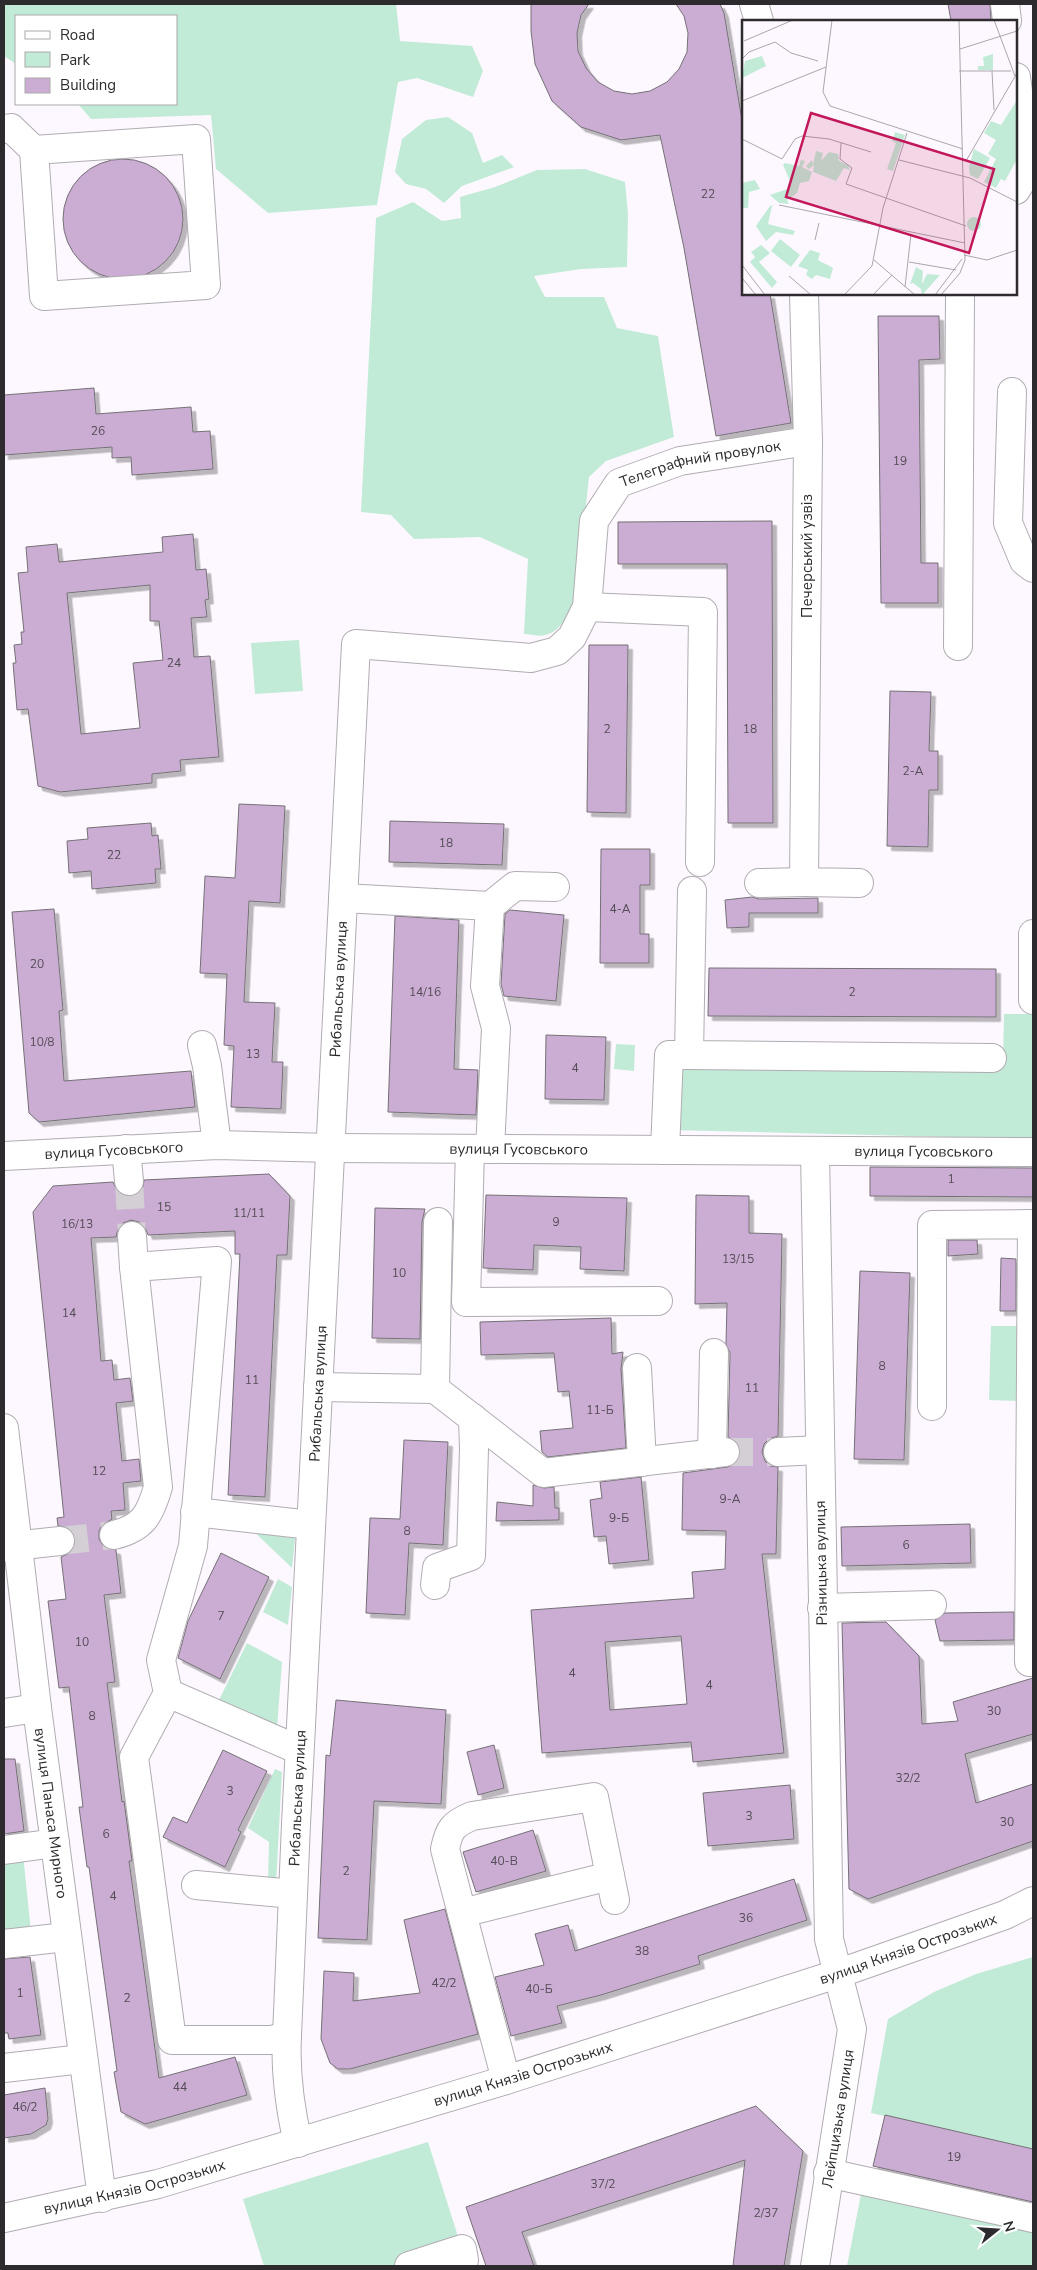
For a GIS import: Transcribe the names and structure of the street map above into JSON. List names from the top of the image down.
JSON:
{
  "streets": {
    "street": [
      "Телеграфний провулок",
      "Печерський узвіз",
      "Рибальська вулиця",
      "вулиця Гусовського",
      "Різницька вулиця",
      "вулиця Панаса Мирного",
      "вулиця Князів Острозьких",
      "Лейпцизька вулиця"
    ]
  },
  "crossings": [
    ["Телеграфний провулок", "Печерський узвіз"],
    ["Телеграфний провулок", "Рибальська вулиця"],
    ["Рибальська вулиця", "вулиця Гусовського"],
    ["Рибальська вулиця", "вулиця Князів Острозьких"],
    ["вулиця Гусовського", "Різницька вулиця"],
    ["Різницька вулиця", "вулиця Князів Острозьких"],
    ["Різницька вулиця", "Лейпцизька вулиця"],
    ["вулиця Панаса Мирного", "вулиця Князів Острозьких"],
    ["вулиця Князів Острозьких", "Лейпцизька вулиця"]
  ],
  "house_numbers": [
    "22",
    "26",
    "19",
    "24",
    "2",
    "18",
    "2-А",
    "18",
    "22",
    "4-А",
    "20",
    "14/16",
    "2",
    "10/8",
    "13",
    "4",
    "1",
    "15",
    "11/11",
    "9",
    "16/13",
    "13/15",
    "10",
    "14",
    "8",
    "11",
    "11",
    "11-Б",
    "12",
    "9-А",
    "9-Б",
    "8",
    "6",
    "7",
    "10",
    "4",
    "4",
    "30",
    "8",
    "32/2",
    "3",
    "3",
    "30",
    "6",
    "40-В",
    "2",
    "4",
    "36",
    "38",
    "42/2",
    "40-Б",
    "1",
    "2",
    "44",
    "46/2",
    "19",
    "37/2",
    "2/37"
  ],
  "legend": ["Road", "Park", "Building"],
  "north": "right"
}
